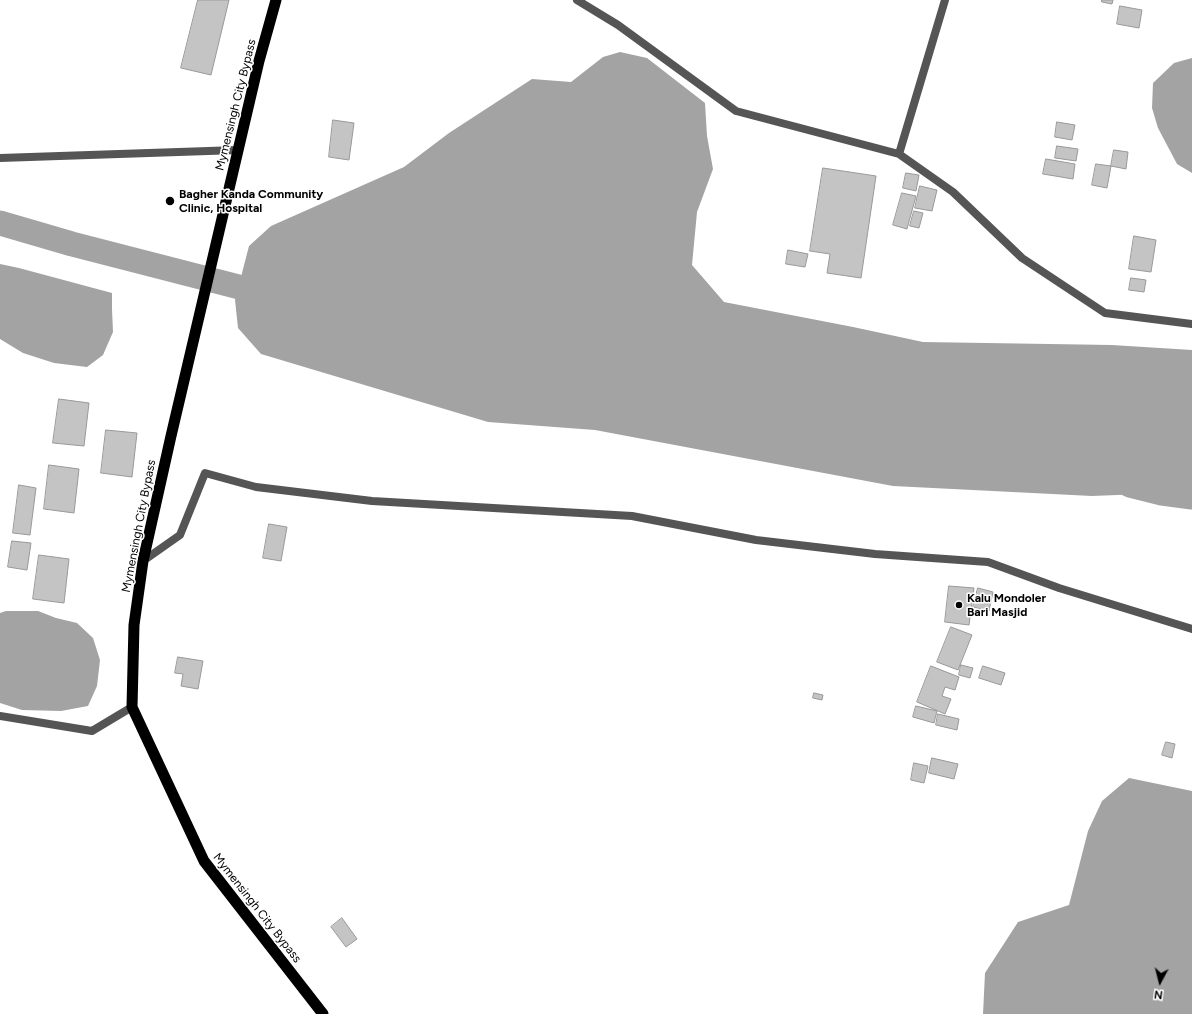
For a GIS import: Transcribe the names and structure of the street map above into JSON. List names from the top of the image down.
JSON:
{
  "streets": {
    "highway": ["Mymensingh City Bypass"]
  },
  "places": ["Bagher Kanda Community Clinic, Hospital", "Kalu Mondoler Bari Masjid"],
  "north": "bottom"
}
